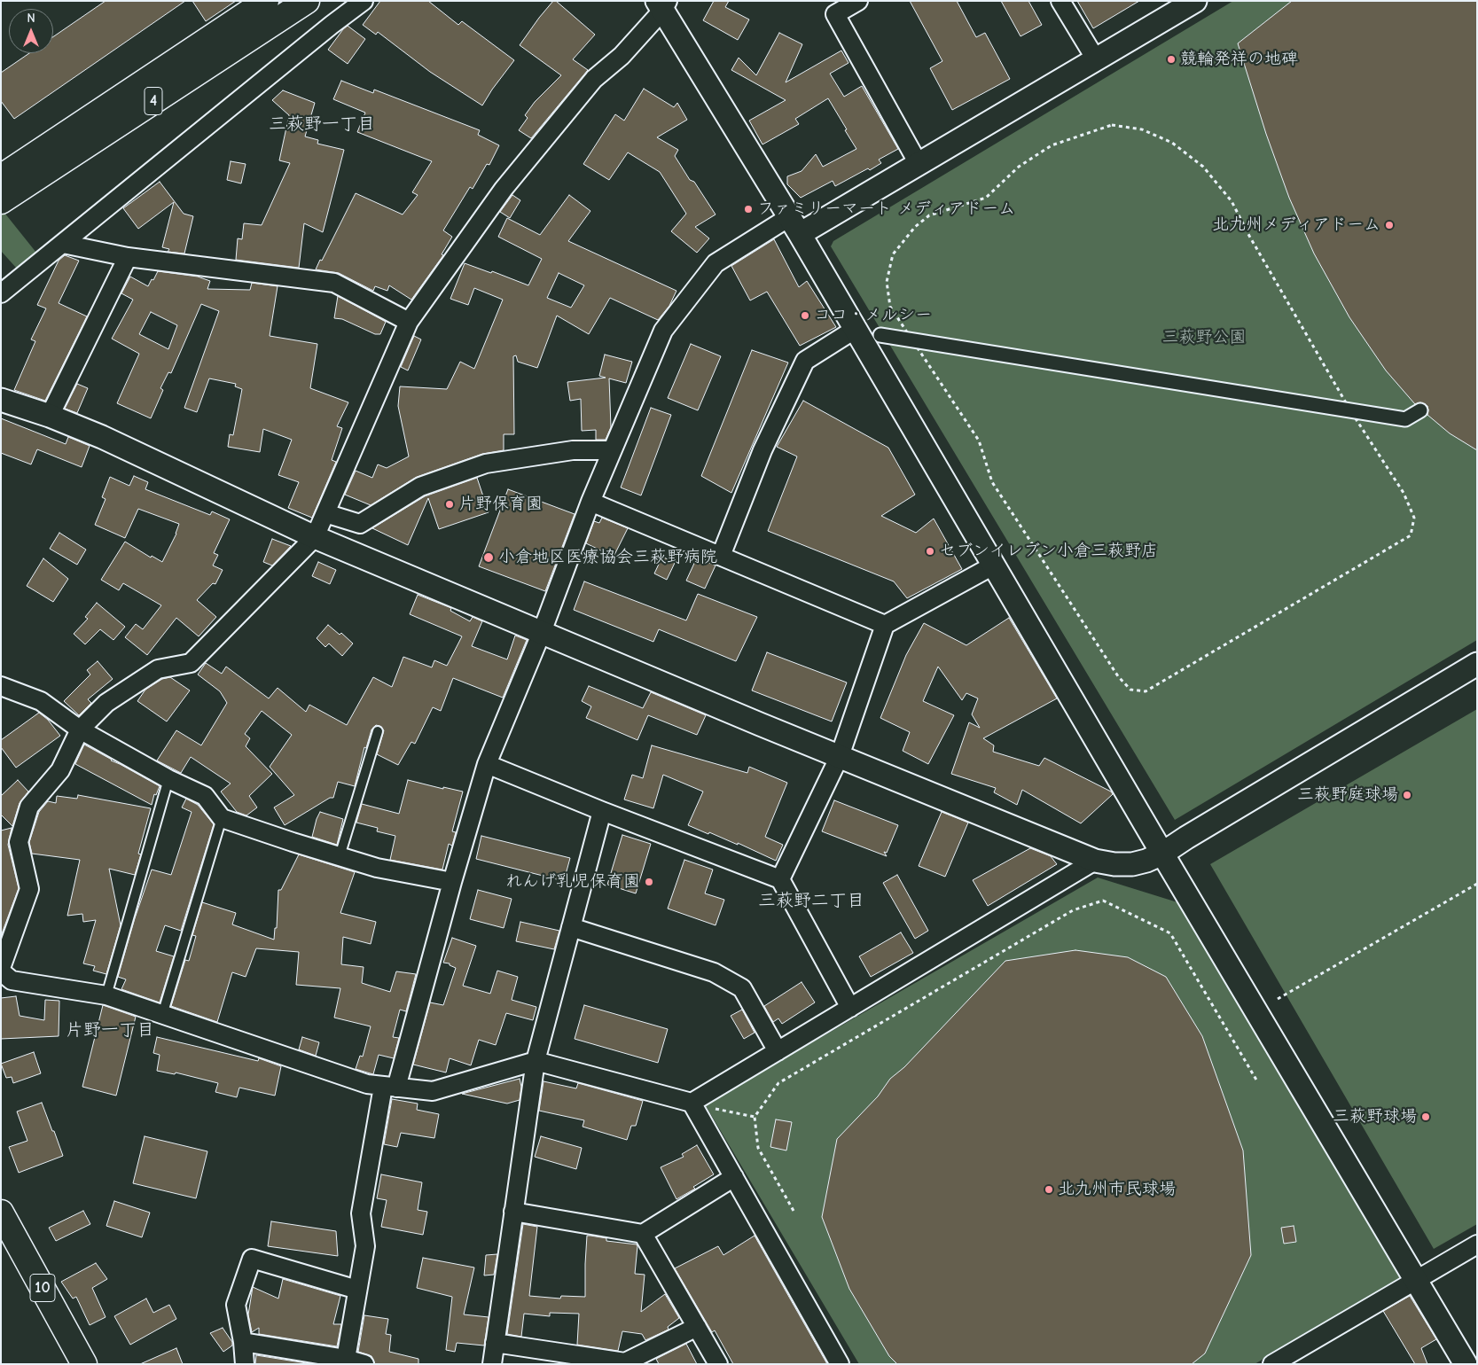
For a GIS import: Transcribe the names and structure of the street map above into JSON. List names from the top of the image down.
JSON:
{
  "streets": {
    "highway": ["4", "10"]
  },
  "districts": ["三萩野一丁目", "三萩野二丁目", "片野一丁目"],
  "parks": ["三萩野公園"],
  "places": [
    "競輪発祥の地碑",
    "ファミリーマート メディアドーム",
    "北九州メディアドーム",
    "ココ・メルシー",
    "片野保育園",
    "セブンイレブン小倉三萩野店",
    "小倉地区医療協会三萩野病院",
    "三萩野庭球場",
    "れんげ乳児保育園",
    "三萩野球場",
    "北九州市民球場"
  ],
  "north": "top"
}
